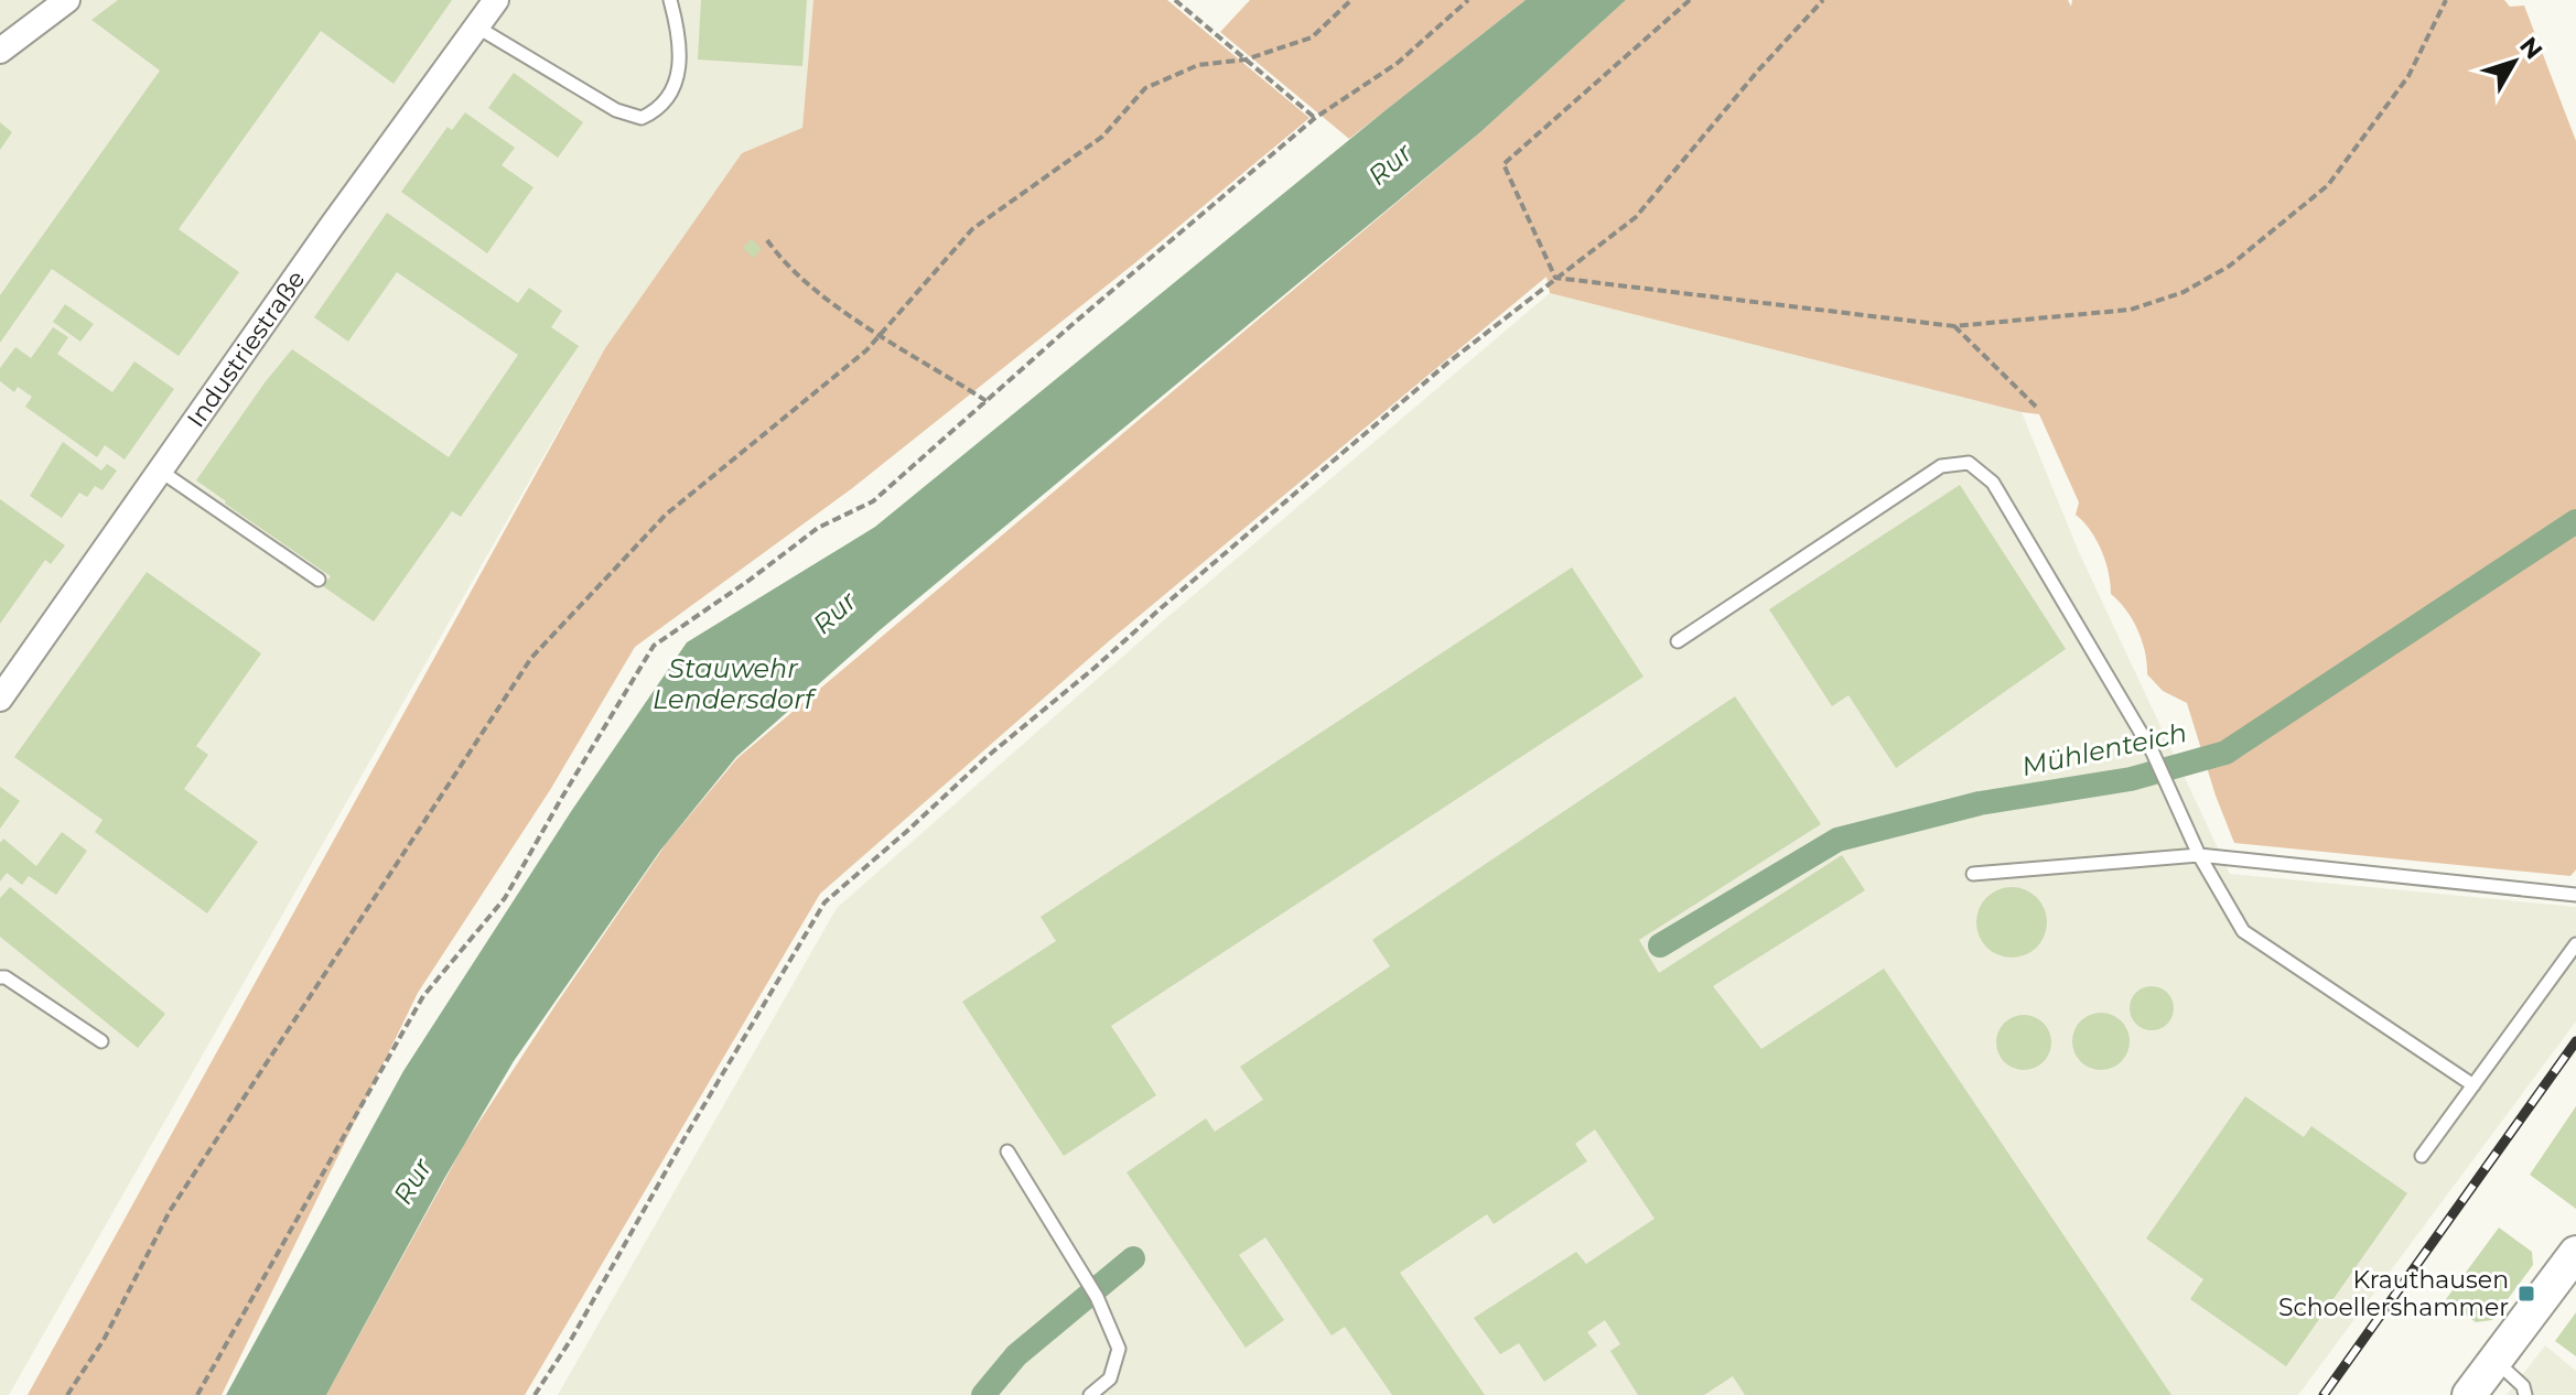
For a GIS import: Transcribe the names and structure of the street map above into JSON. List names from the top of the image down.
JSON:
{
  "streets": {
    "street": ["Industriestraße"]
  },
  "water": ["Rur", "Stauwehr Lendersdorf", "Mühlenteich"],
  "places": {
    "transit": ["Krauthausen Schoellershammer"]
  },
  "north": "top right"
}
